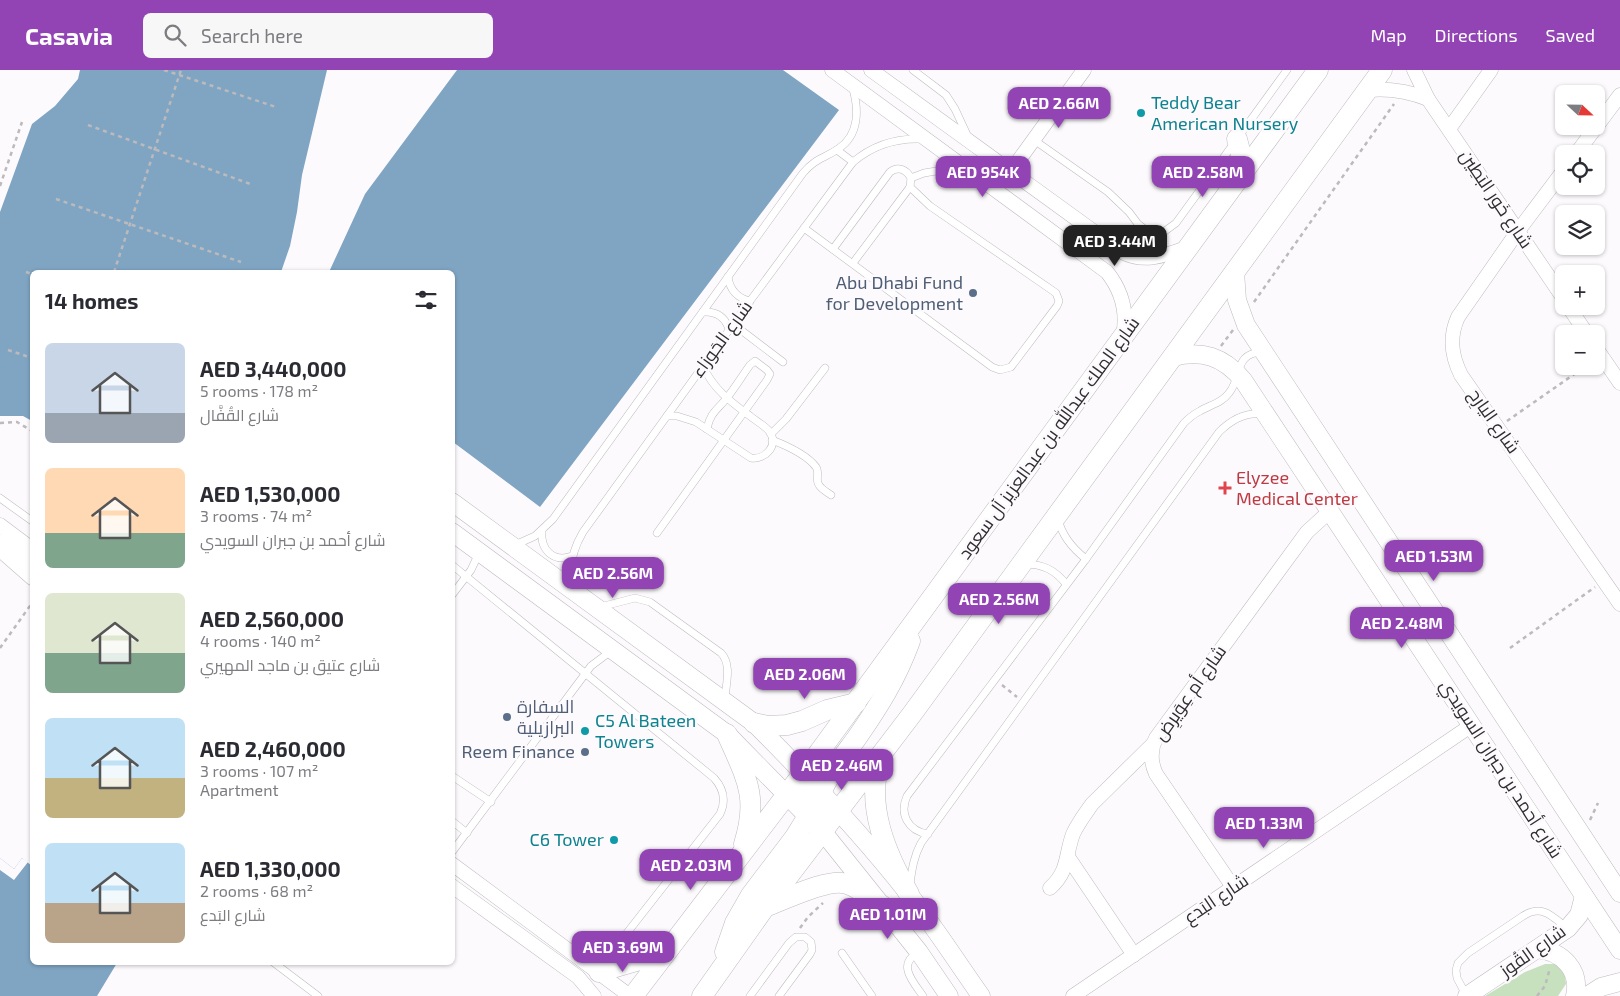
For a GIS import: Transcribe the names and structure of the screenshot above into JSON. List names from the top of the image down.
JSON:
{
  "streets": {
    "main road": ["شارع الملك عبدالله بن عبدالعزيز آل سعود"],
    "street": [
      "شارع خَور البَطِين",
      "شارع اليارِح",
      "شارع أم عِوَيرِض",
      "شارع أحمد بن جبران السويدي",
      "شارع البَدع",
      "شارع القُوز"
    ],
    "lane": ["شارع الجَوزاء"]
  },
  "crossings": [
    ["شارع خَور البَطِين", "شارع اليارِح"],
    ["شارع أم عِوَيرِض", "شارع أحمد بن جبران السويدي"],
    ["شارع أم عِوَيرِض", "شارع البَدع"],
    ["شارع أحمد بن جبران السويدي", "شارع البَدع"],
    ["شارع أحمد بن جبران السويدي", "شارع القُوز"]
  ],
  "places": {
    "other": [
      "Teddy Bear American Nursery",
      "Abu Dhabi Fund for Development",
      "السفارة البرازيلية",
      "C5 Al Bateen Towers",
      "Reem Finance",
      "C6 Tower"
    ],
    "health": ["Elyzee Medical Center"]
  },
  "north": "right",
  "page": {
    "header": "Casavia",
    "search": "Search here",
    "nav": ["Map", "Directions", "Saved"],
    "map_buttons": ["+", "−"],
    "price": [
      "AED 2.66M",
      "AED 954K",
      "AED 2.58M",
      "AED 3.44M",
      "AED 1.53M",
      "AED 2.56M",
      "AED 2.56M",
      "AED 2.48M",
      "AED 2.06M",
      "AED 2.46M",
      "AED 1.33M",
      "AED 2.03M",
      "AED 1.01M",
      "AED 3.69M"
    ],
    "heading": "14 homes",
    "list": [
      {
        "name": "AED 3,440,000",
        "note": "5 rooms · 178 m² · شارع القُفَّال"
      },
      {
        "name": "AED 1,530,000",
        "note": "3 rooms · 74 m² · شارع أحمد بن جبران السويدي"
      },
      {
        "name": "AED 2,560,000",
        "note": "4 rooms · 140 m² · شارع عتيق بن ماجد المهيري"
      },
      {
        "name": "AED 2,460,000",
        "note": "3 rooms · 107 m² · Apartment"
      },
      {
        "name": "AED 1,330,000",
        "note": "2 rooms · 68 m² · شارع البَدع"
      }
    ]
  }
}
